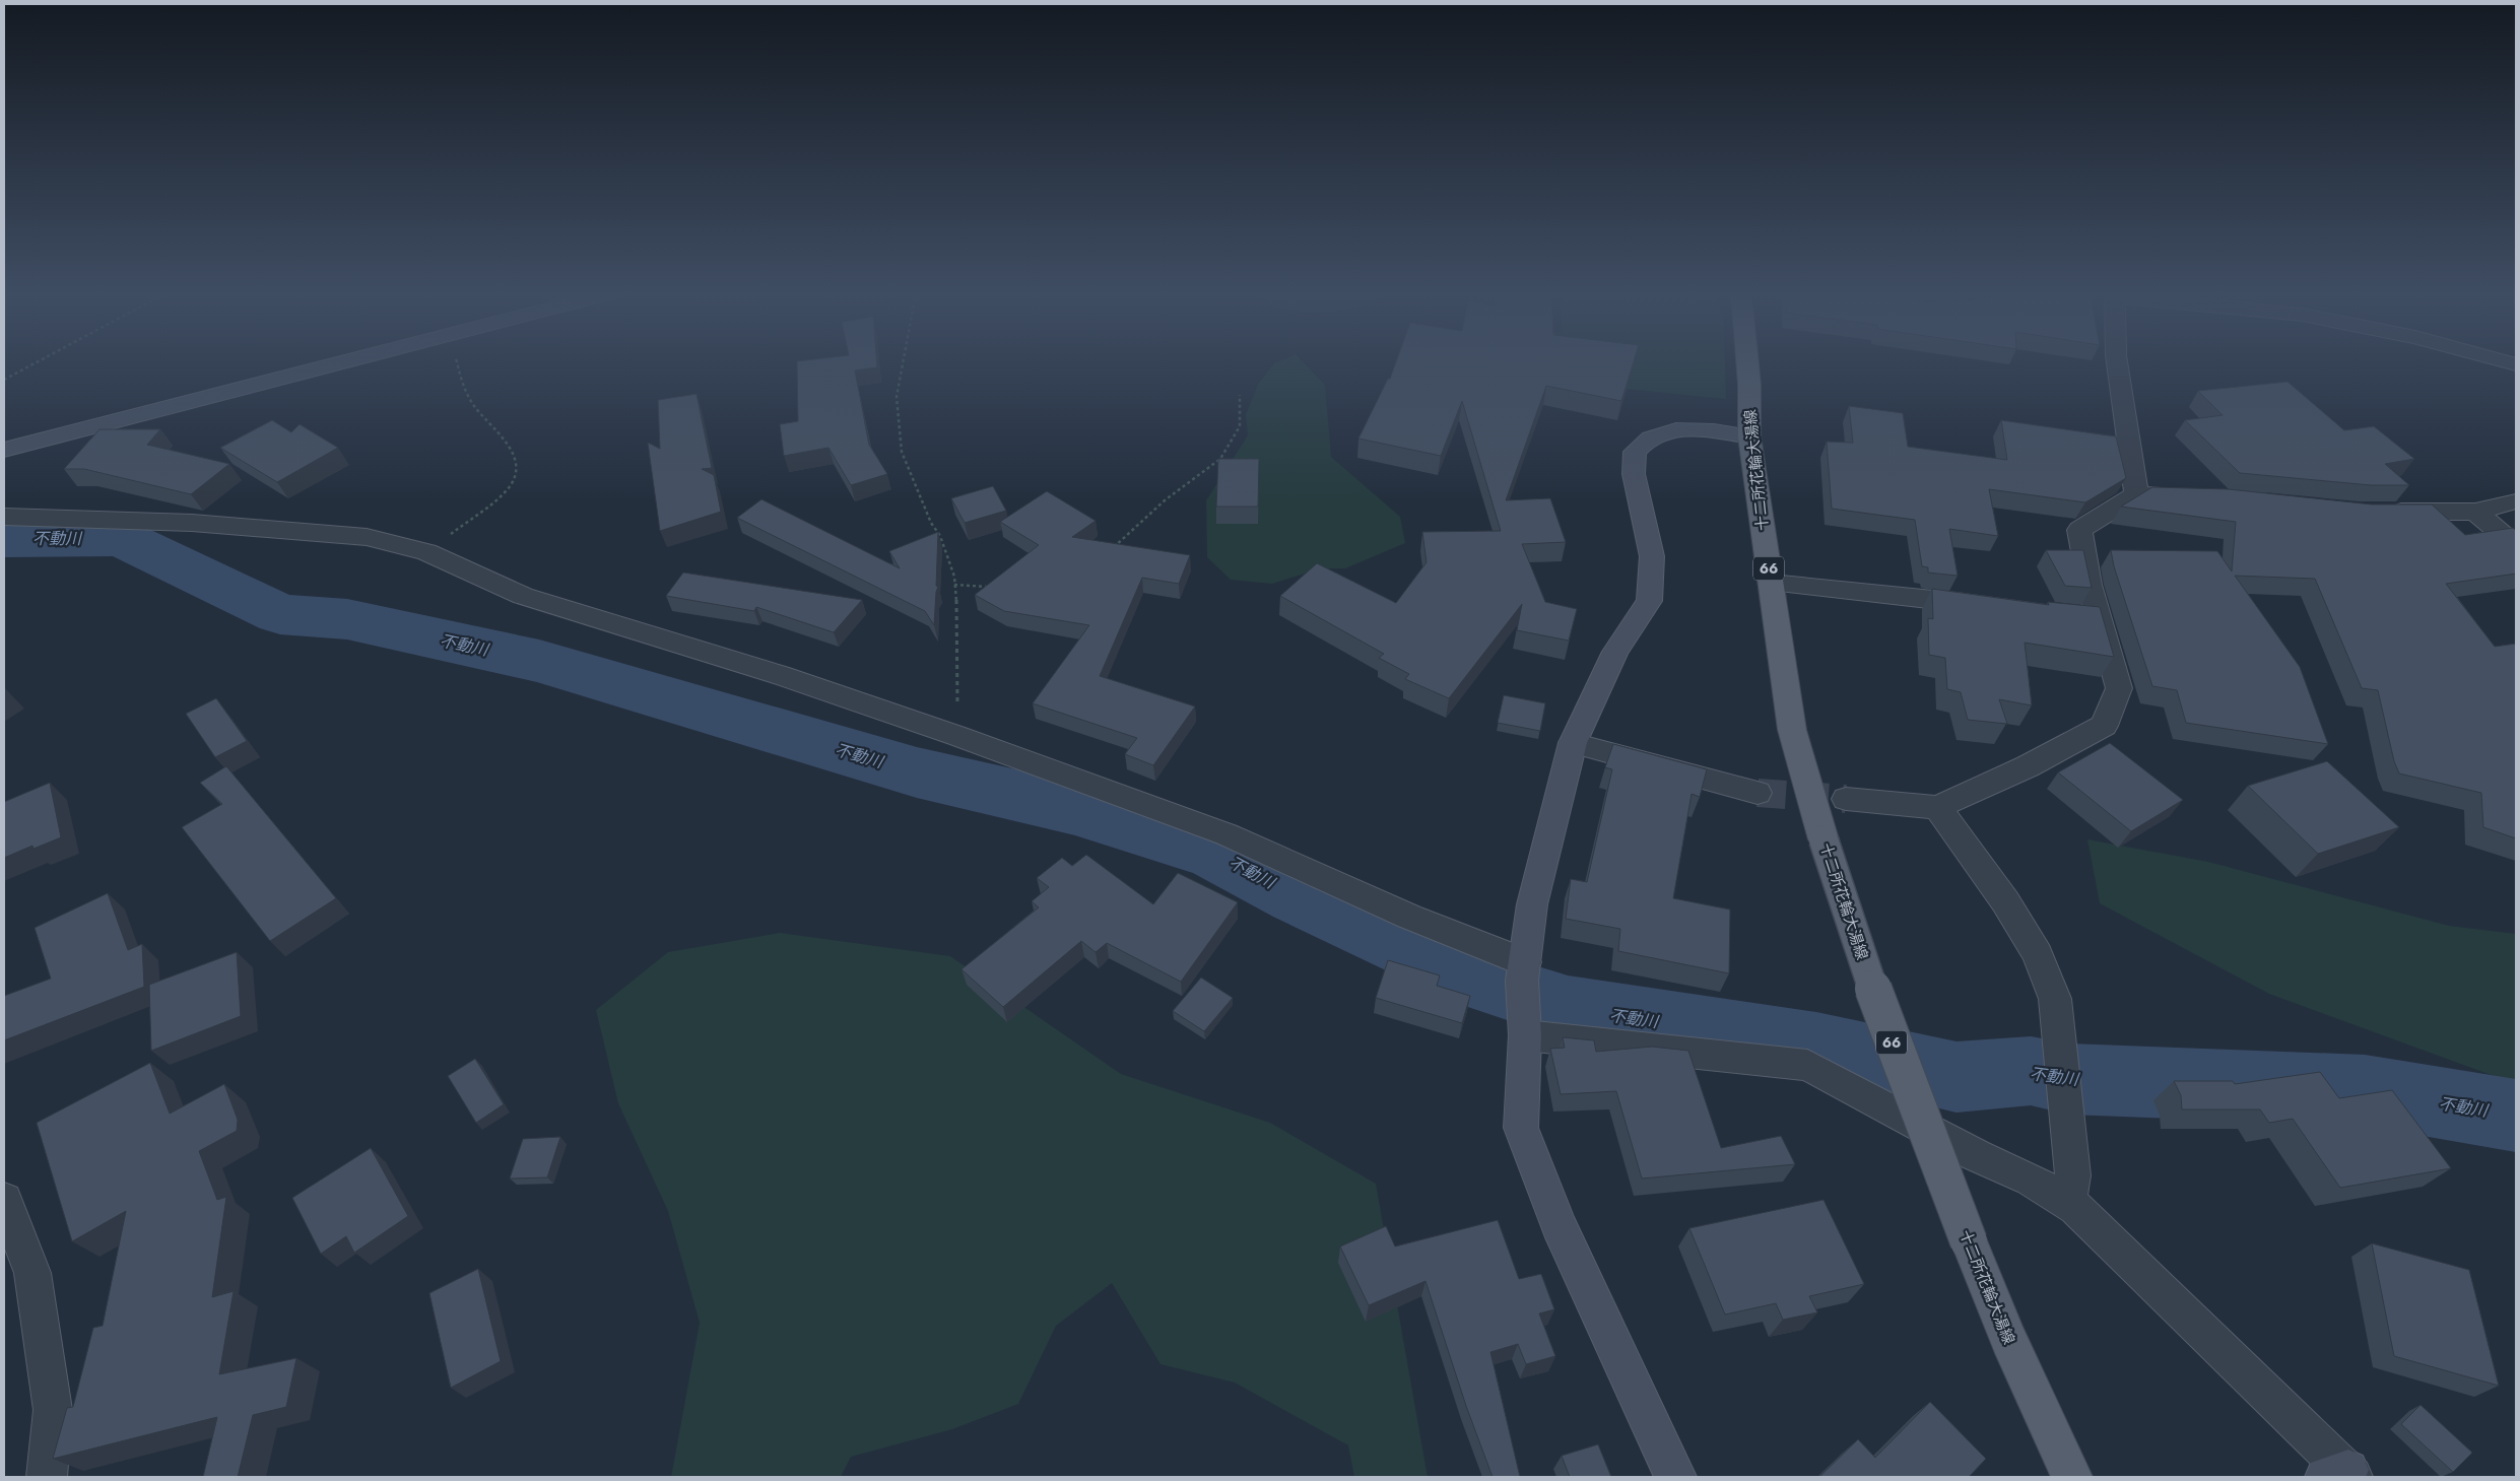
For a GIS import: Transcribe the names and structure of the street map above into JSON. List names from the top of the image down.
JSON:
{
  "streets": {
    "main road": ["十二所花輪大湯線", "66"]
  },
  "water": ["不動川"]
}
